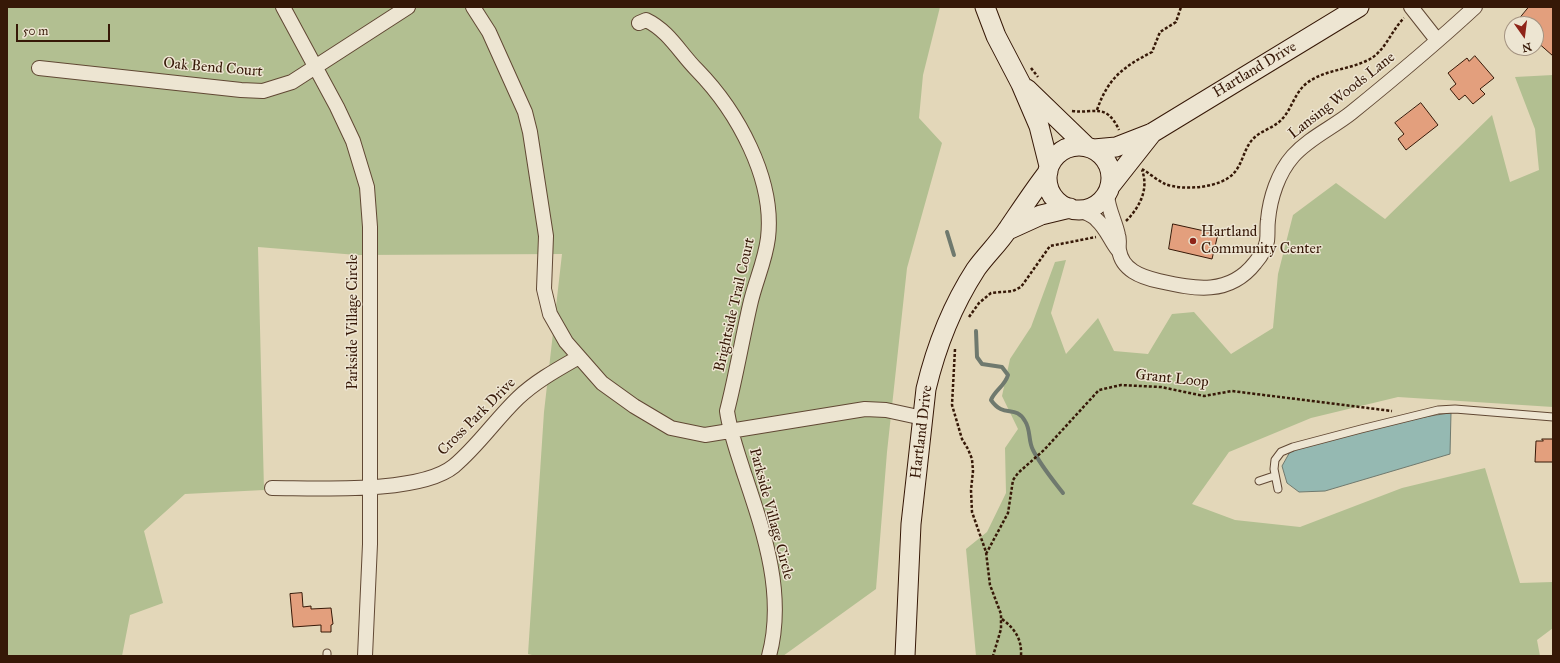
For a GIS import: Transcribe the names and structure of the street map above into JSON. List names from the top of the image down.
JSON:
{
  "streets": {
    "main road": ["Hartland Drive"],
    "street": [
      "Oak Bend Court",
      "Lansing Woods Lane",
      "Brightside Trail Court",
      "Parkside Village Circle",
      "Cross Park Drive"
    ],
    "path": ["Grant Loop"]
  },
  "crossings": [
    ["Oak Bend Court", "Parkside Village Circle"],
    ["Hartland Drive", "Lansing Woods Lane"],
    ["Hartland Drive", "Parkside Village Circle"],
    ["Brightside Trail Court", "Parkside Village Circle"],
    ["Parkside Village Circle", "Cross Park Drive"]
  ],
  "places": ["Hartland Community Center"],
  "scale_bar": "50 m",
  "north": "bottom"
}
